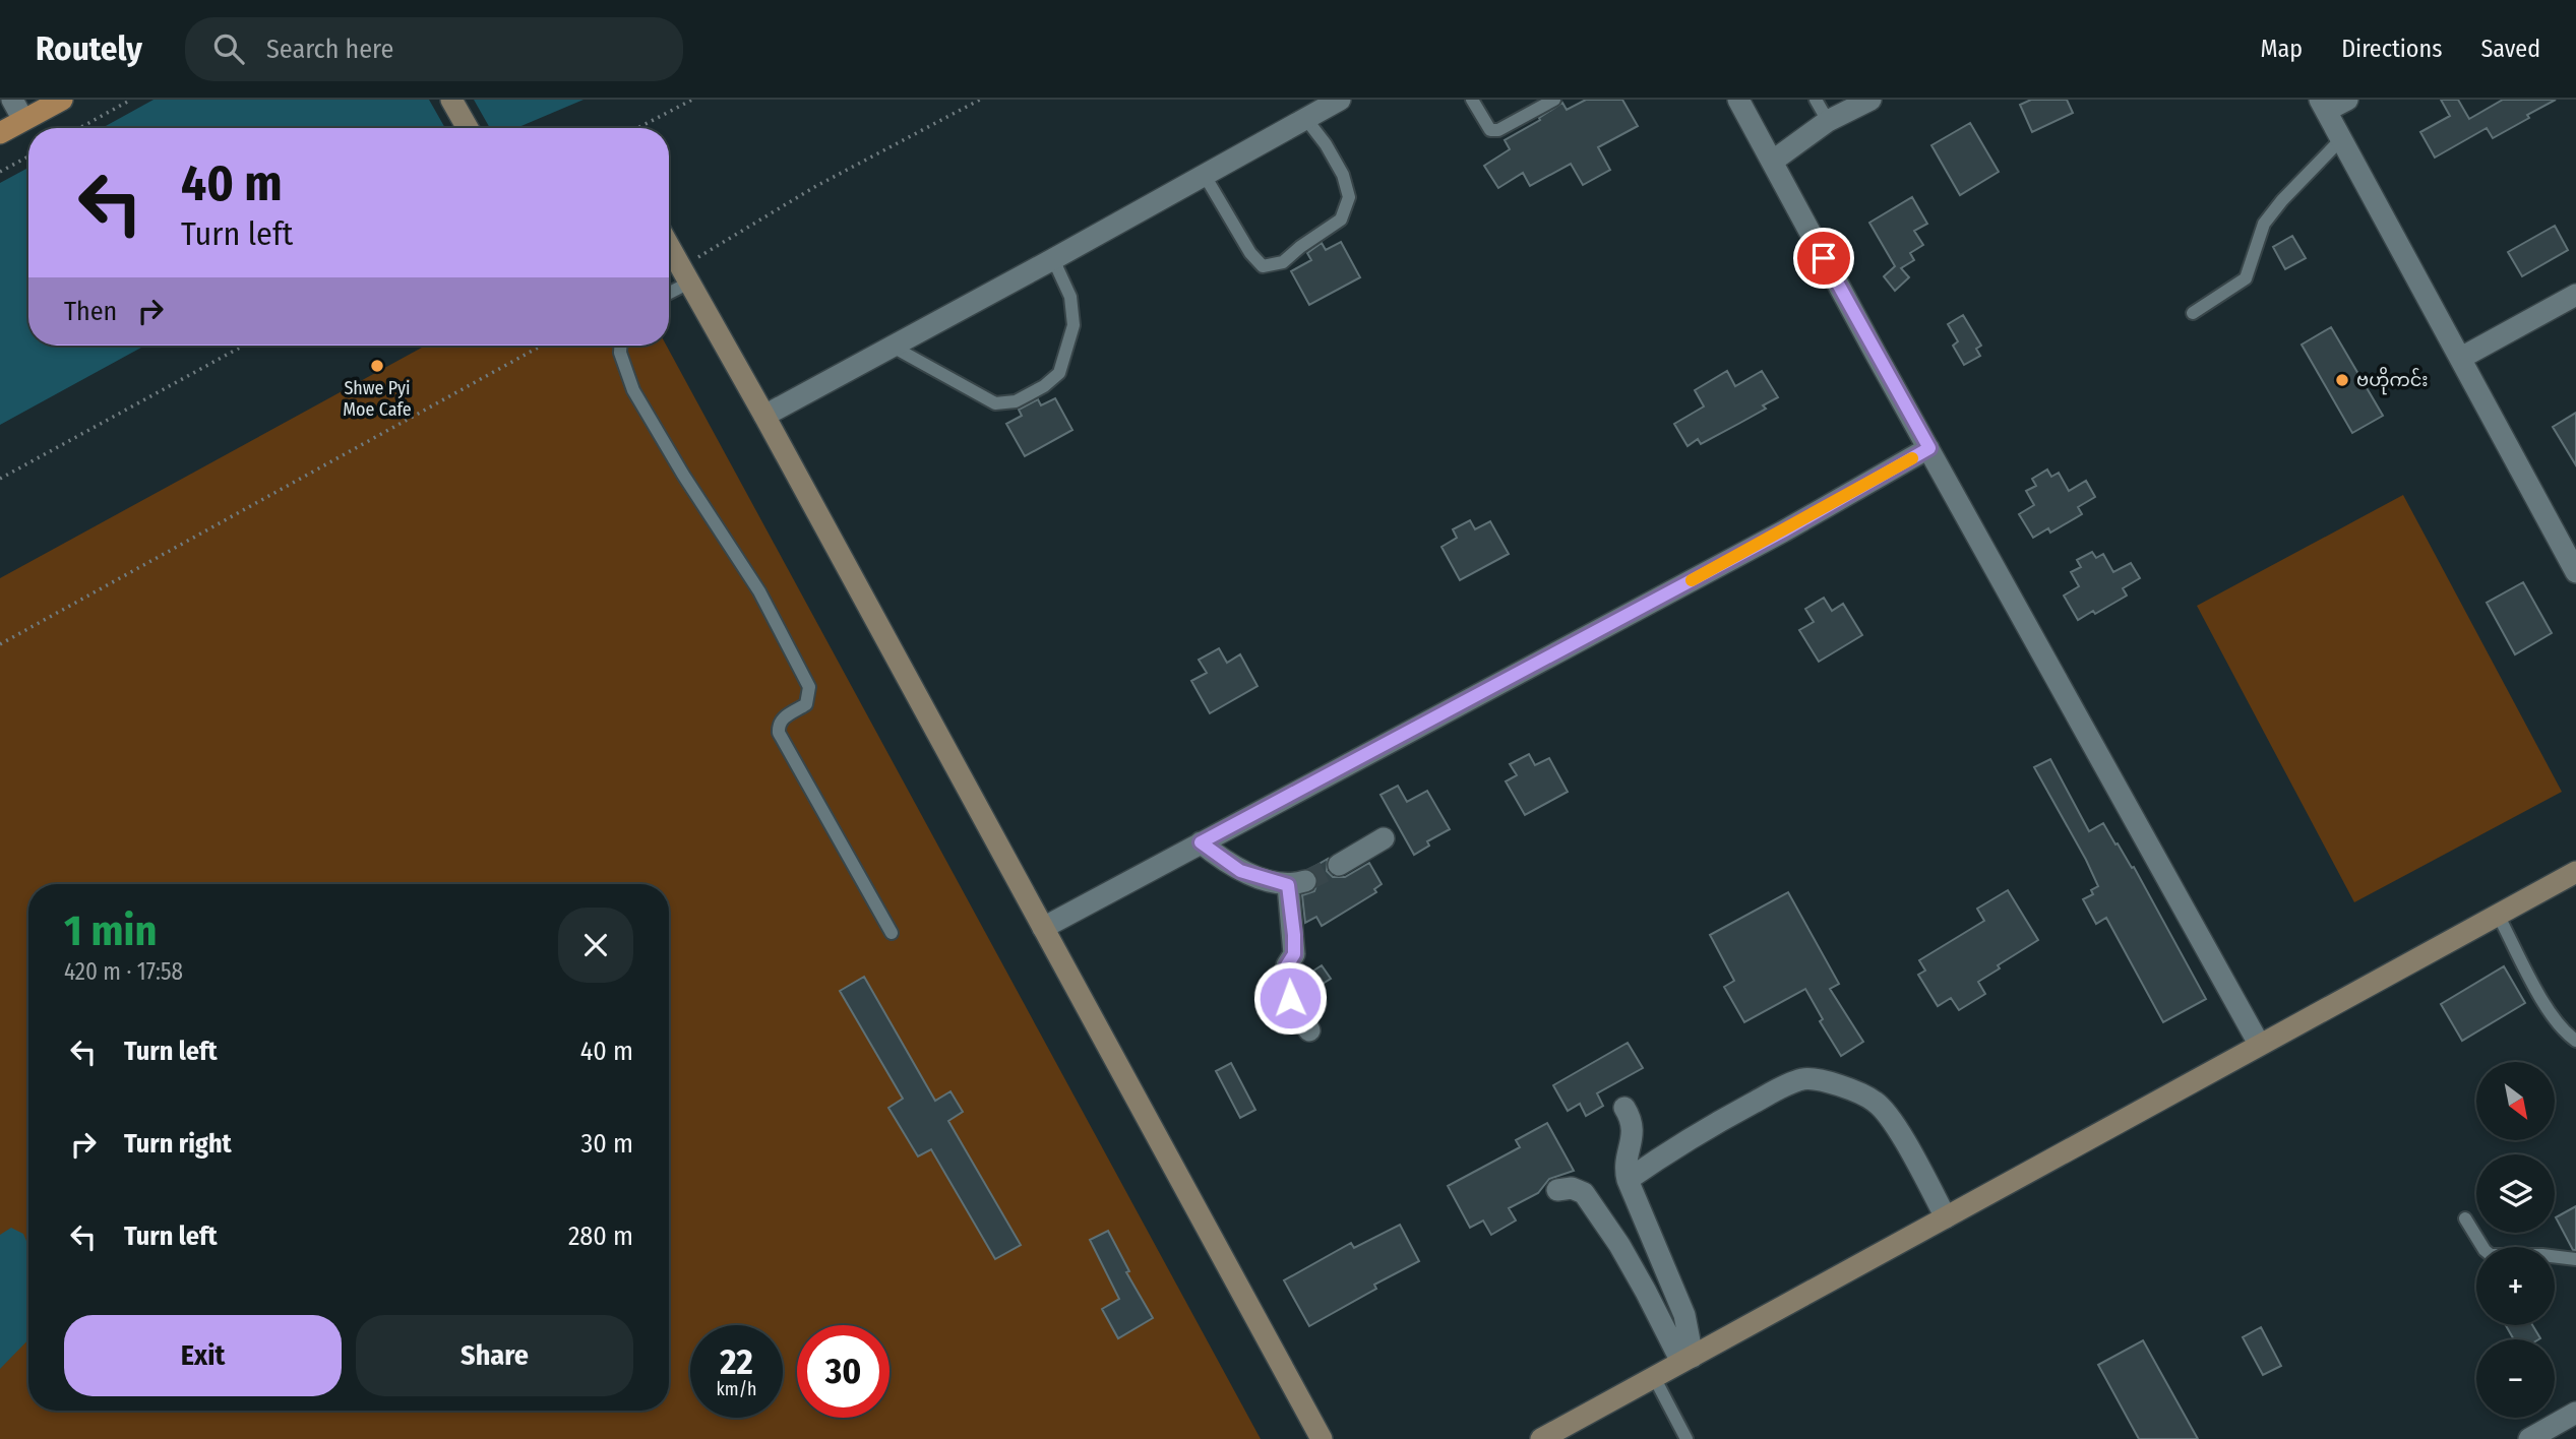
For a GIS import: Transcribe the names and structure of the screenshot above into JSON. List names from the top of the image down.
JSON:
{
  "places": ["Shwe Pyi Moe Cafe", "ဗဟိုကင်း"],
  "north": "bottom right",
  "page": {
    "header": "Routely",
    "search": "Search here",
    "nav": ["Map", "Directions", "Saved"],
    "turn": ["40 m", "Turn left"],
    "then": "Then",
    "heading": ["1 min", "420 m · 17:58"],
    "list": [
      {
        "name": "Turn left",
        "value": "40 m"
      },
      {
        "name": "Turn right",
        "value": "30 m"
      },
      {
        "name": "Turn left",
        "value": "280 m"
      }
    ],
    "map_buttons": ["+", "−"],
    "buttons": ["Exit", "Share"],
    "speed": "22 km/h",
    "limit": "30"
  }
}
